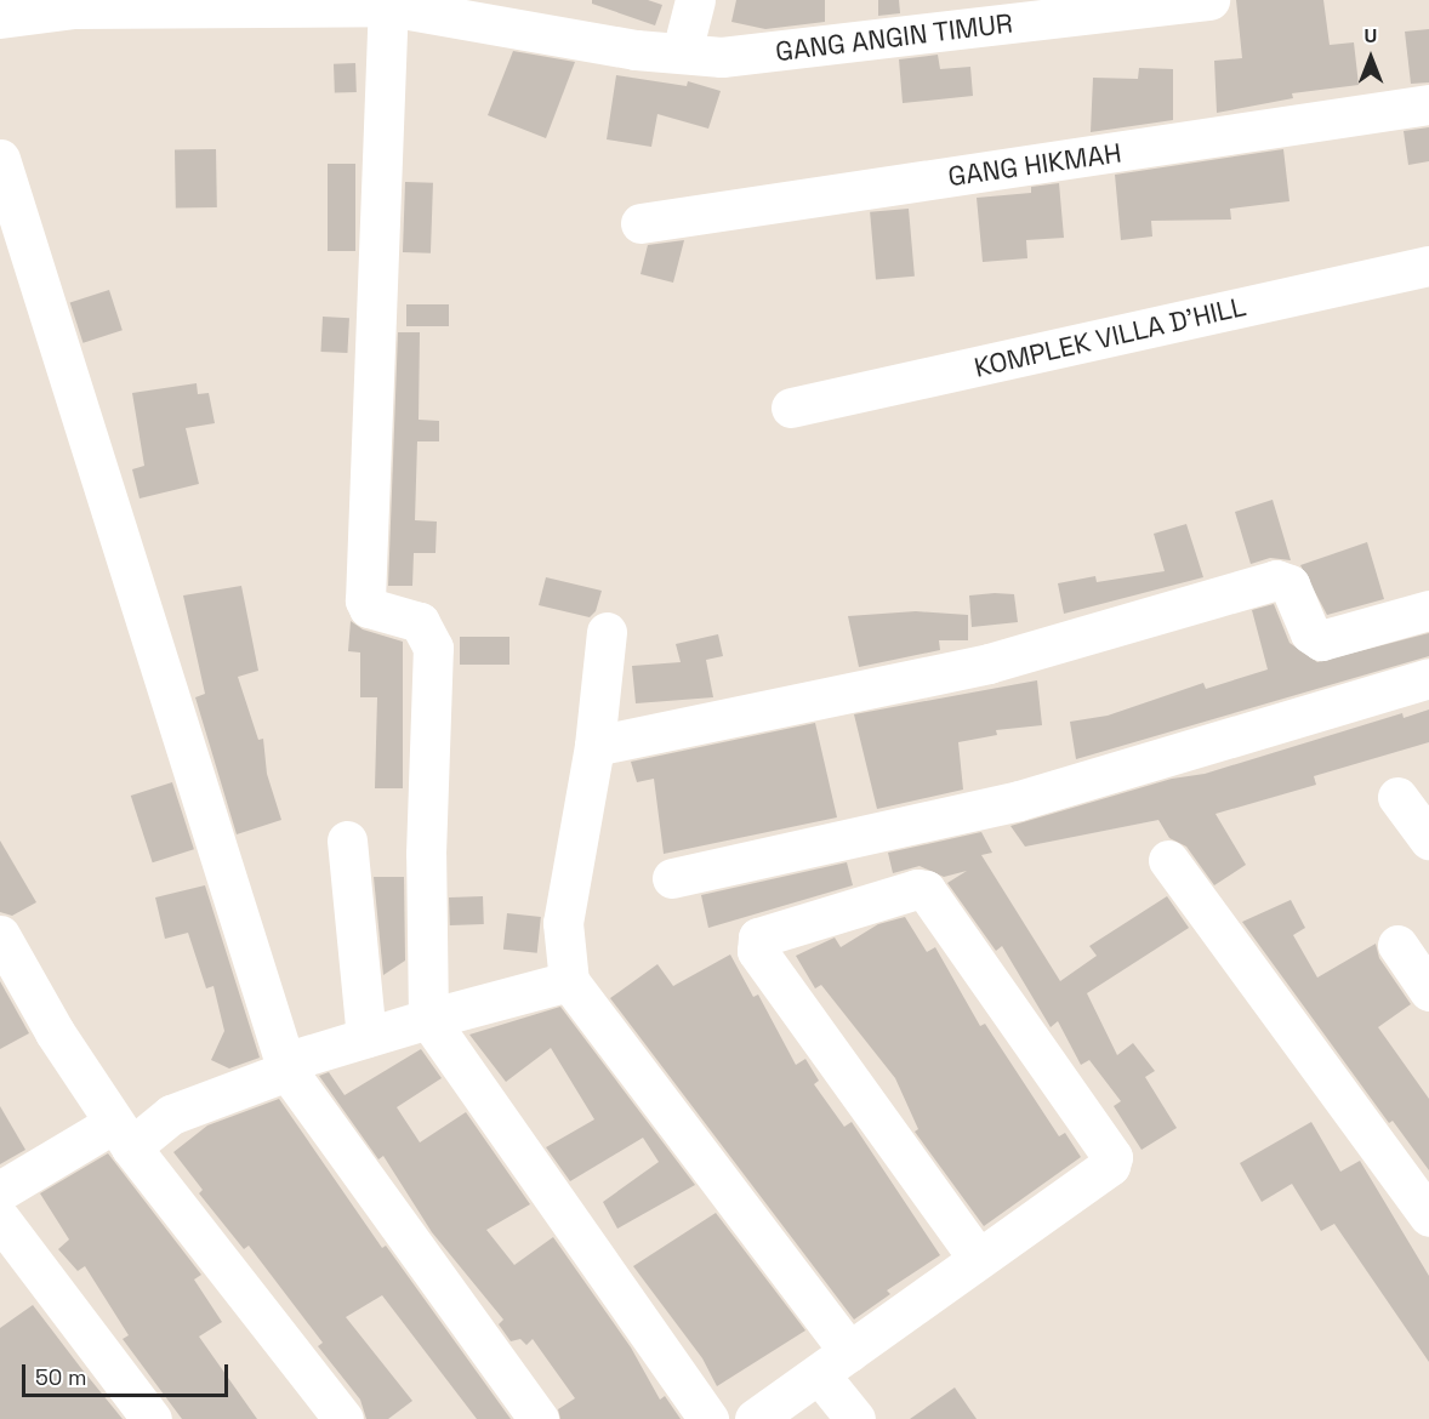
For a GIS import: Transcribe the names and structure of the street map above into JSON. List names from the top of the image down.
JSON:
{
  "streets": {
    "street": ["GANG ANGIN TIMUR", "GANG HIKMAH", "KOMPLEK VILLA D'HILL"]
  },
  "scale_bar": "50 m",
  "north": "top"
}
